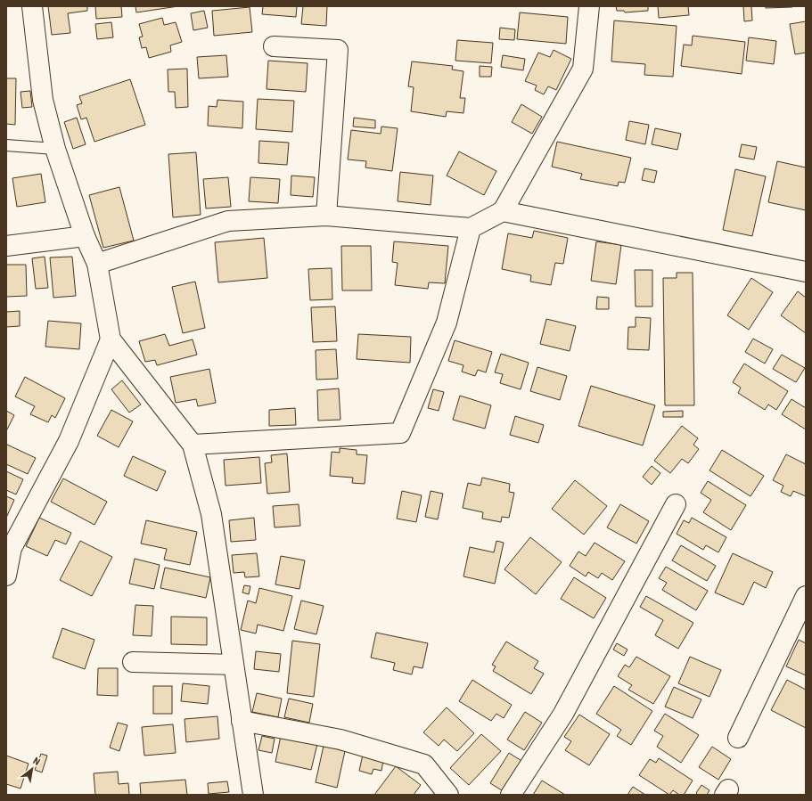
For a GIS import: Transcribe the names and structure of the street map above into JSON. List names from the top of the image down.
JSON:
{
  "north": "top right"
}
